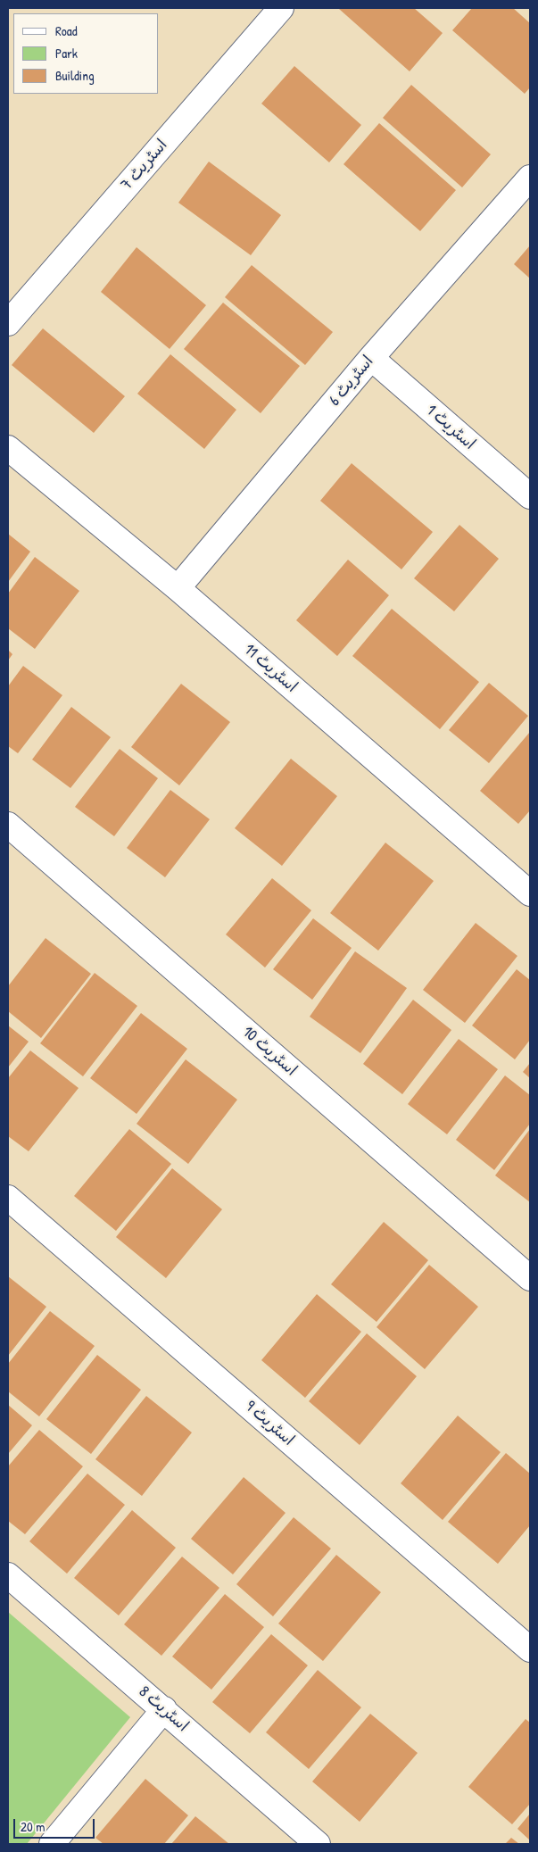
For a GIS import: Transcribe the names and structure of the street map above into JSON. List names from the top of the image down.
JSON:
{
  "streets": {
    "street": [
      "اسٹریٹ 7",
      "اسٹریٹ 6",
      "اسٹریٹ 1",
      "اسٹریٹ 11",
      "اسٹریٹ 10",
      "اسٹریٹ 9",
      "اسٹریٹ 8"
    ]
  },
  "crossings": [
    ["اسٹریٹ 6", "اسٹریٹ 1"],
    ["اسٹریٹ 6", "اسٹریٹ 11"]
  ],
  "legend": ["Road", "Park", "Building"],
  "scale_bar": "20 m"
}
